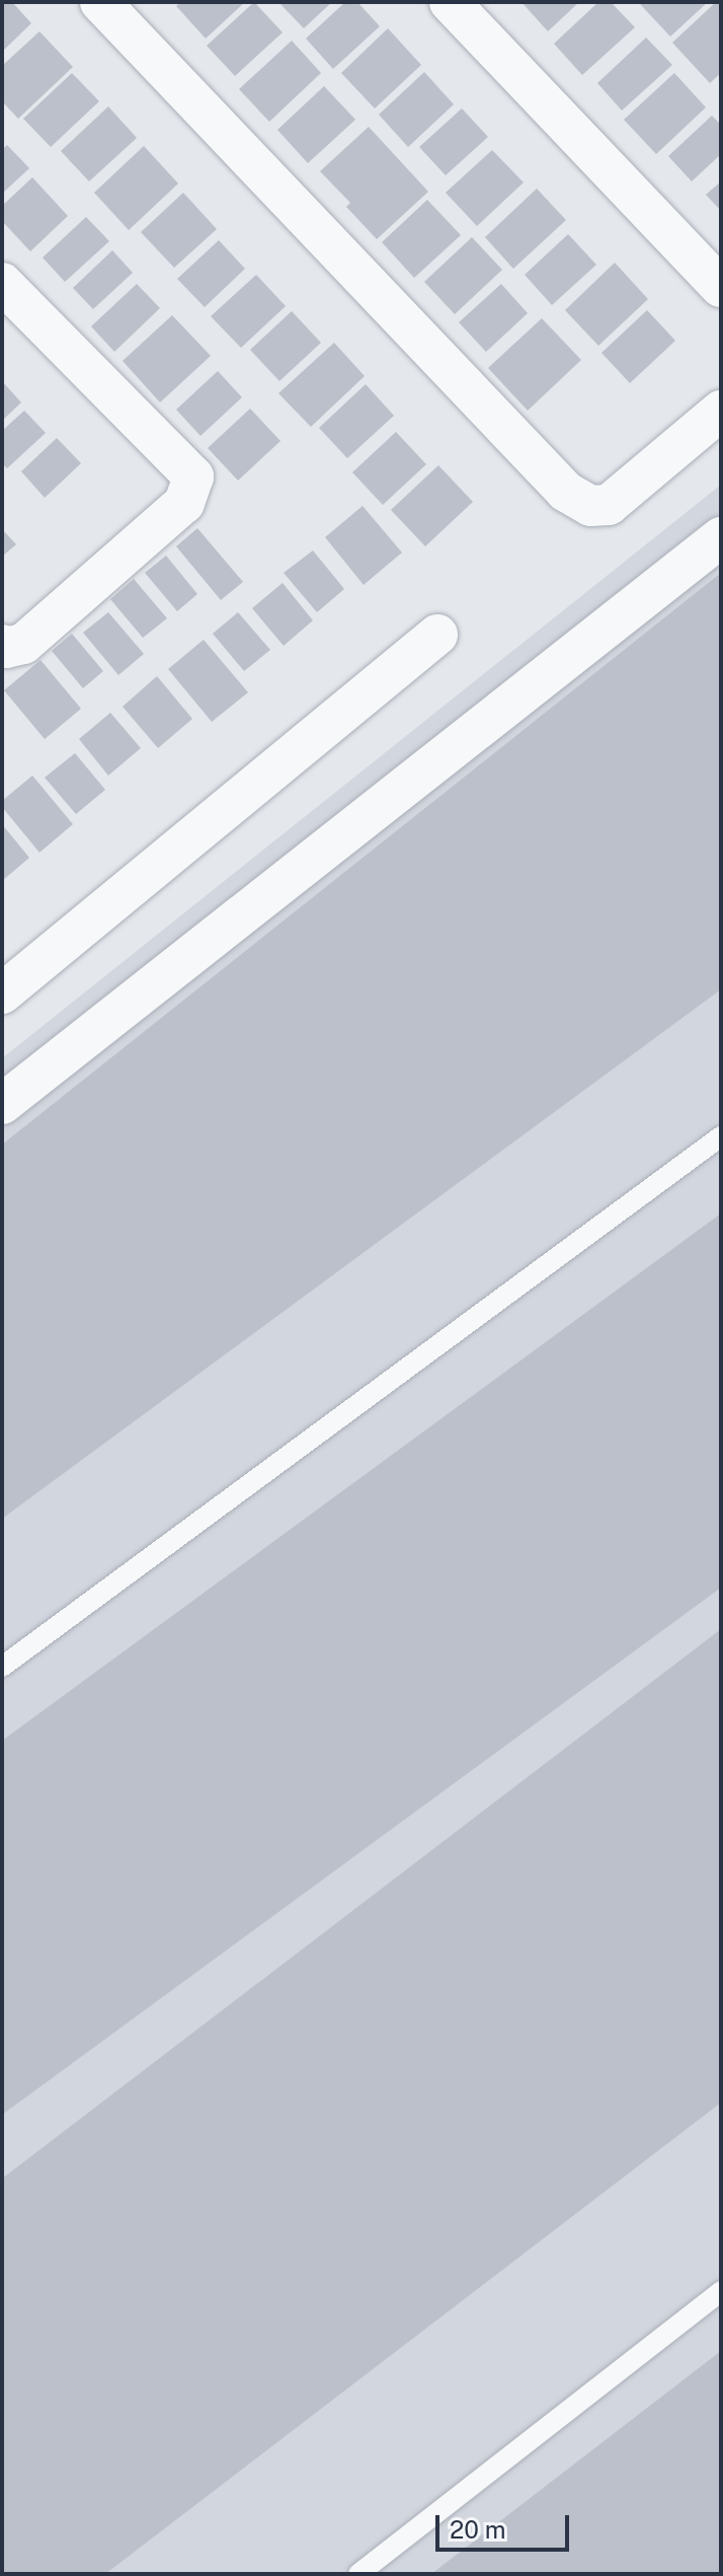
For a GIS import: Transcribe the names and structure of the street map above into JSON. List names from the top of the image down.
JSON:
{
  "scale_bar": "20 m"
}
